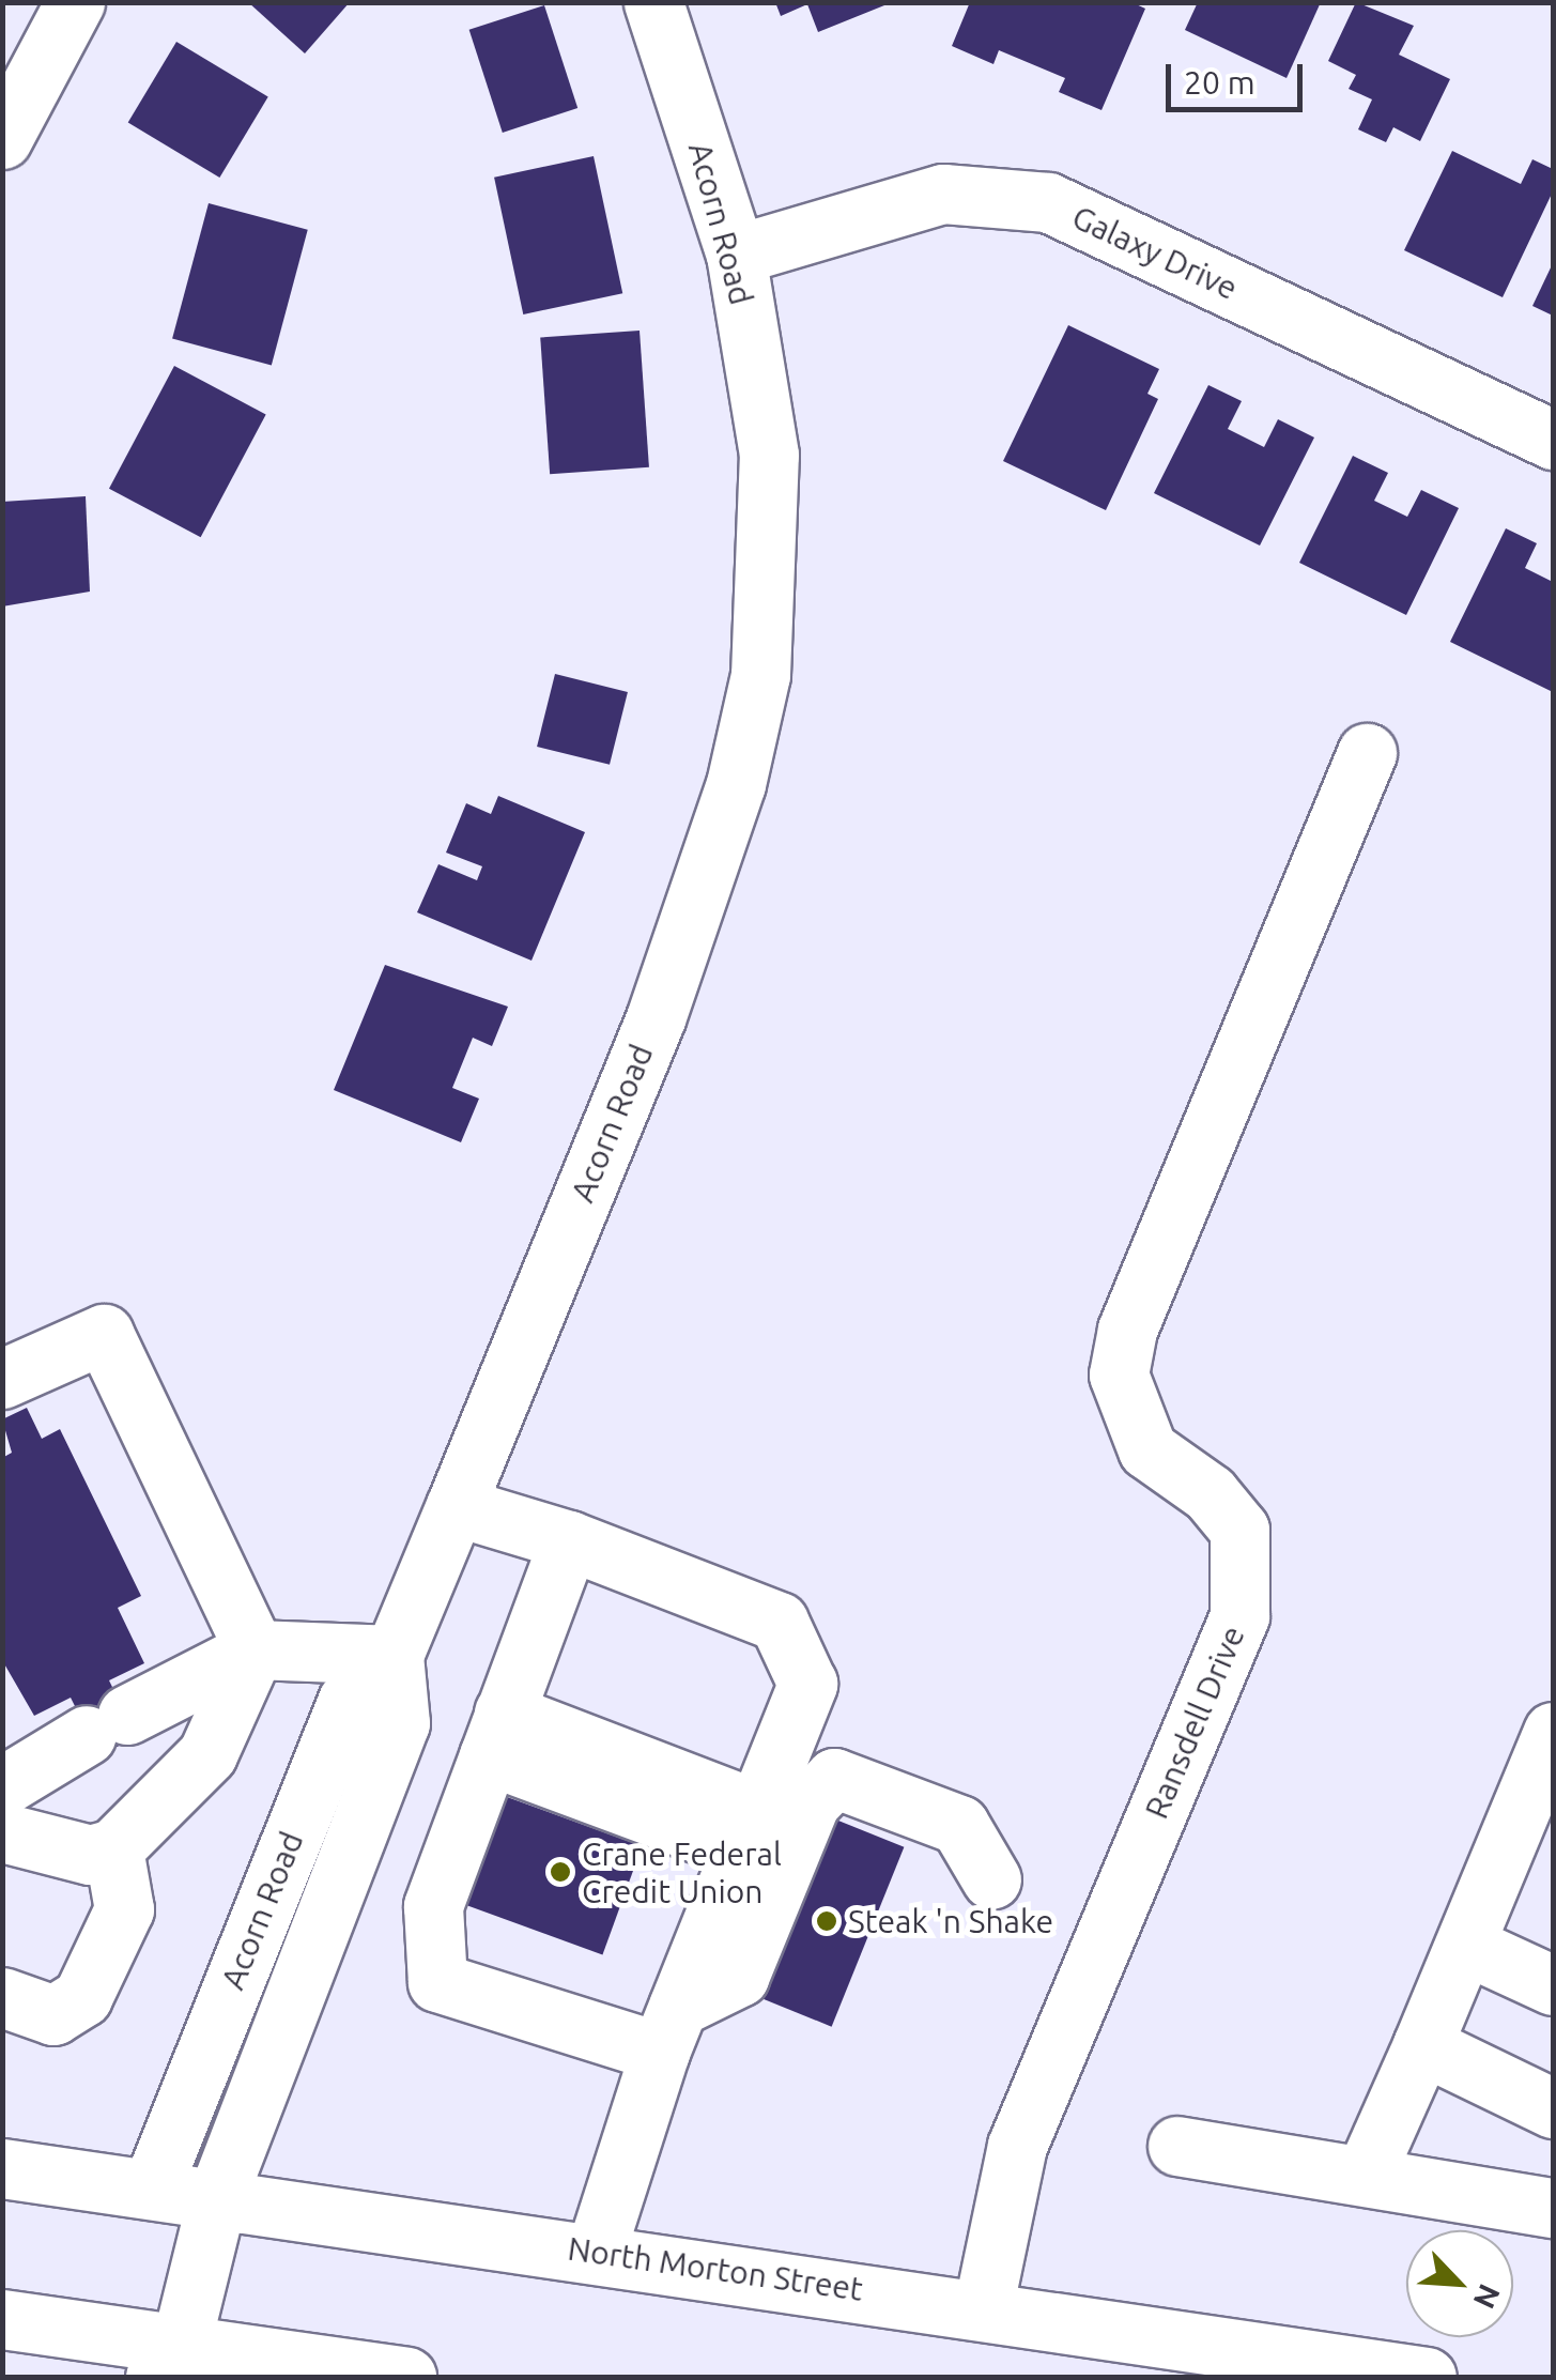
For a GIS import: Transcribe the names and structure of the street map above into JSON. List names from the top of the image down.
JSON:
{
  "streets": {
    "street": [
      "Acorn Road",
      "Galaxy Drive",
      "Ransdell Drive",
      "North Morton Street"
    ]
  },
  "crossings": [
    ["Acorn Road", "Galaxy Drive"],
    ["Acorn Road", "North Morton Street"],
    ["Ransdell Drive", "North Morton Street"]
  ],
  "places": ["Crane Federal Credit Union", "Steak 'n Shake"],
  "scale_bar": "20 m",
  "north": "bottom right"
}
